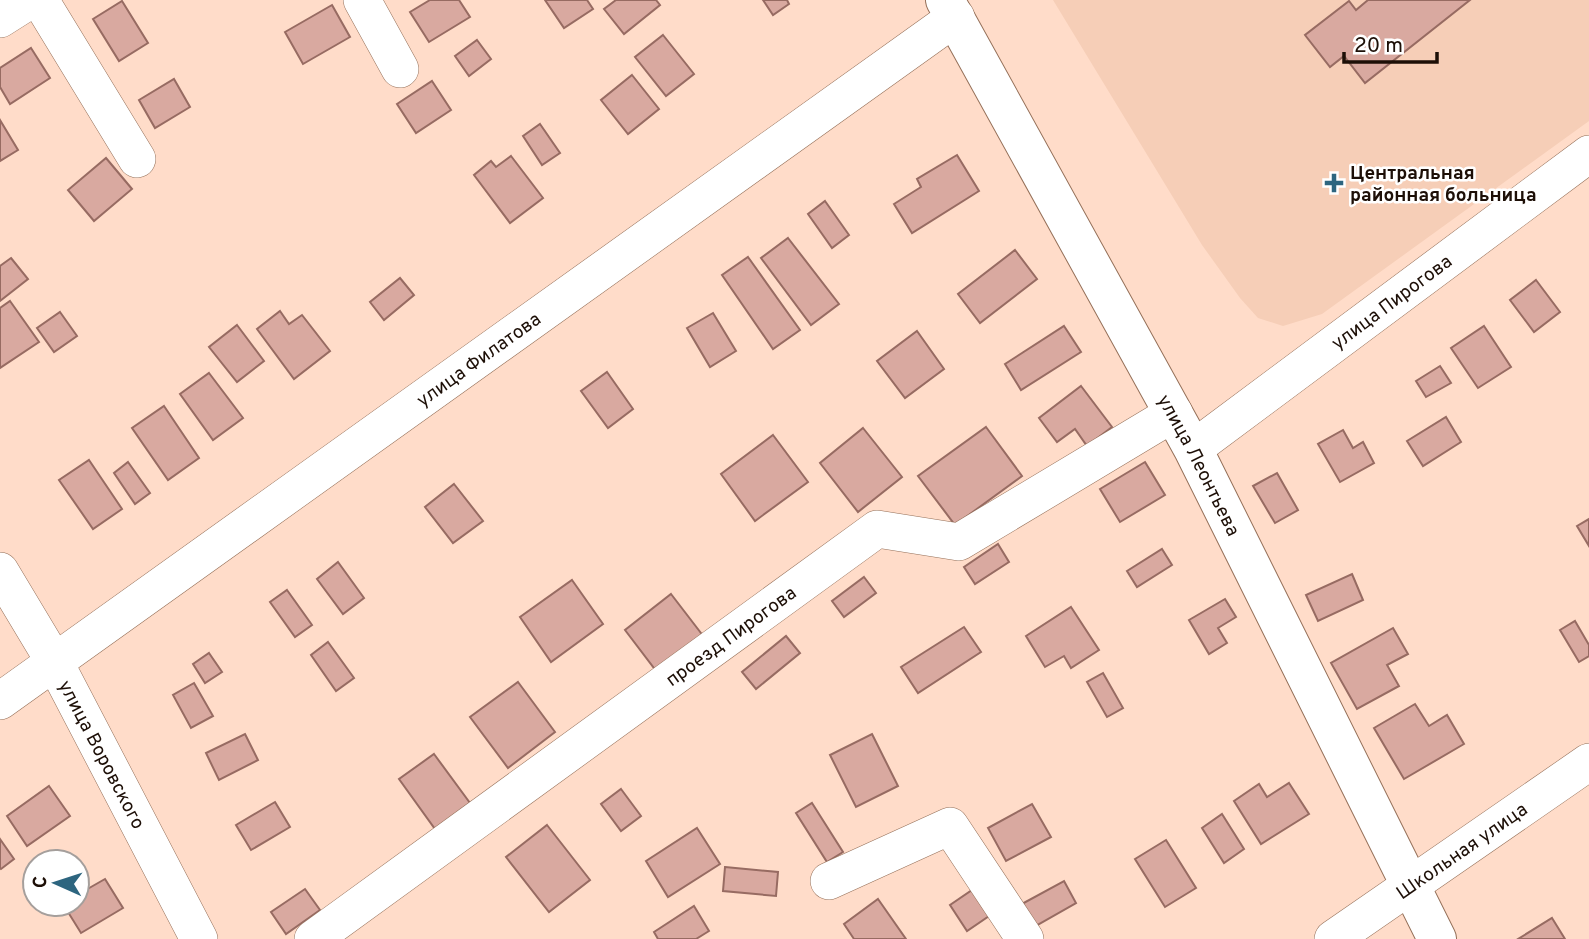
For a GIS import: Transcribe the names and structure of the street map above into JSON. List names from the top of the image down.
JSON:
{
  "streets": {
    "street": [
      "улица Пирогова",
      "улица Филатова",
      "улица Леонтьева",
      "проезд Пирогова",
      "улица Воровского",
      "Школьная улица"
    ]
  },
  "crossings": [
    ["улица Пирогова", "улица Леонтьева"],
    ["улица Филатова", "улица Леонтьева"],
    ["улица Филатова", "улица Воровского"],
    ["улица Леонтьева", "проезд Пирогова"],
    ["улица Леонтьева", "Школьная улица"]
  ],
  "places": {
    "health": ["Центральная районная больница"]
  },
  "scale_bar": "20 m",
  "north": "left"
}
